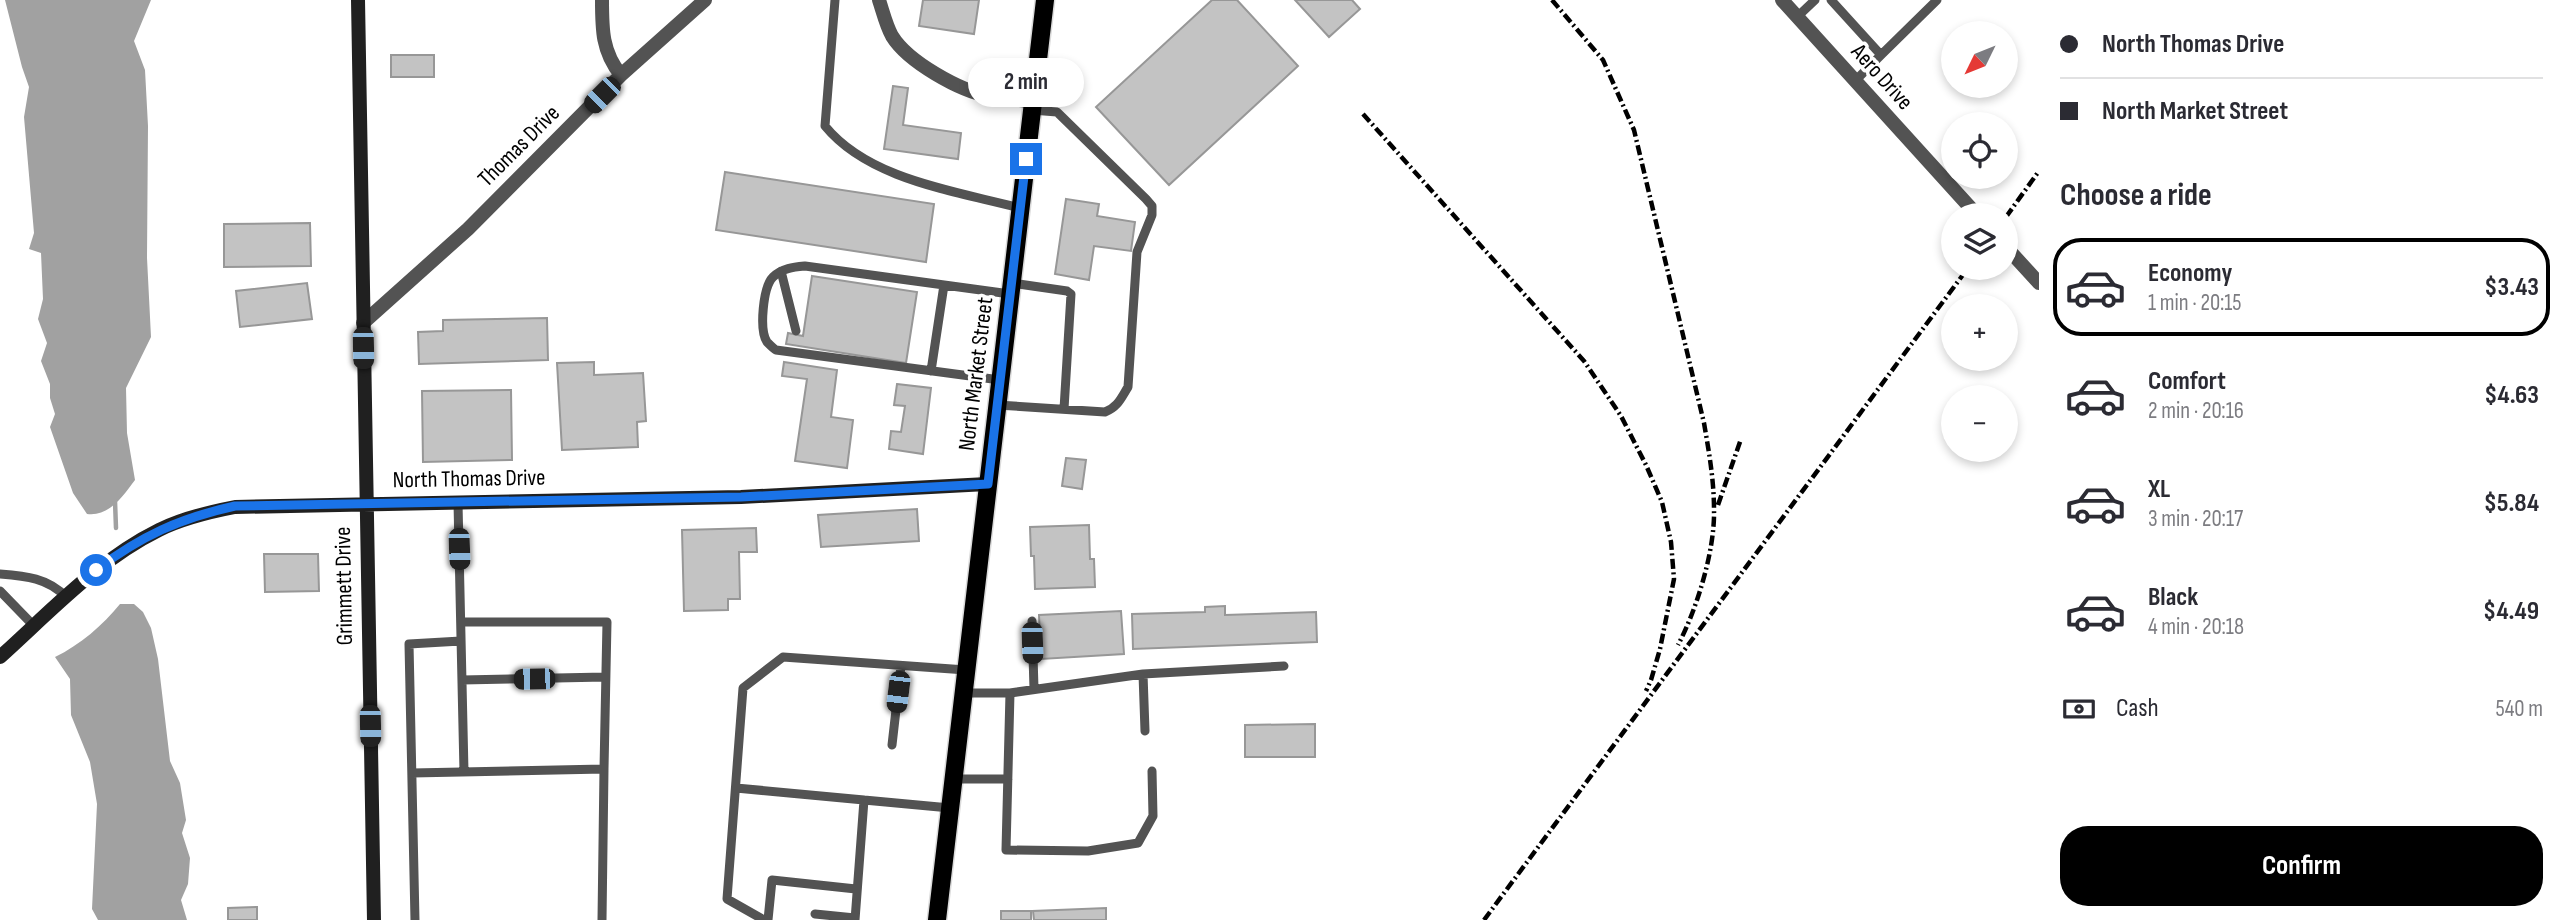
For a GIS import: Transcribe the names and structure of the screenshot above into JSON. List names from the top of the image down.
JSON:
{
  "streets": {
    "main road": ["North Market Street"],
    "street": [
      "Aero Drive",
      "Thomas Drive",
      "North Thomas Drive",
      "Grimmett Drive"
    ]
  },
  "crossings": [
    ["Thomas Drive", "Grimmett Drive"],
    ["North Market Street", "North Thomas Drive"],
    ["North Thomas Drive", "Grimmett Drive"]
  ],
  "north": "bottom left",
  "page": {
    "banner": ["North Thomas Drive", "North Market Street"],
    "map_buttons": ["+", "−"],
    "bubble": "2 min",
    "heading": "Choose a ride",
    "list": [
      {
        "name": "Economy",
        "note": "1 min · 20:15",
        "value": "$3.43"
      },
      {
        "name": "Comfort",
        "note": "2 min · 20:16",
        "value": "$4.63"
      },
      {
        "name": "XL",
        "note": "3 min · 20:17",
        "value": "$5.84"
      },
      {
        "name": "Black",
        "note": "4 min · 20:18",
        "value": "$4.49"
      }
    ],
    "pay": ["Cash", "540 m"],
    "buttons": "Confirm"
  }
}
